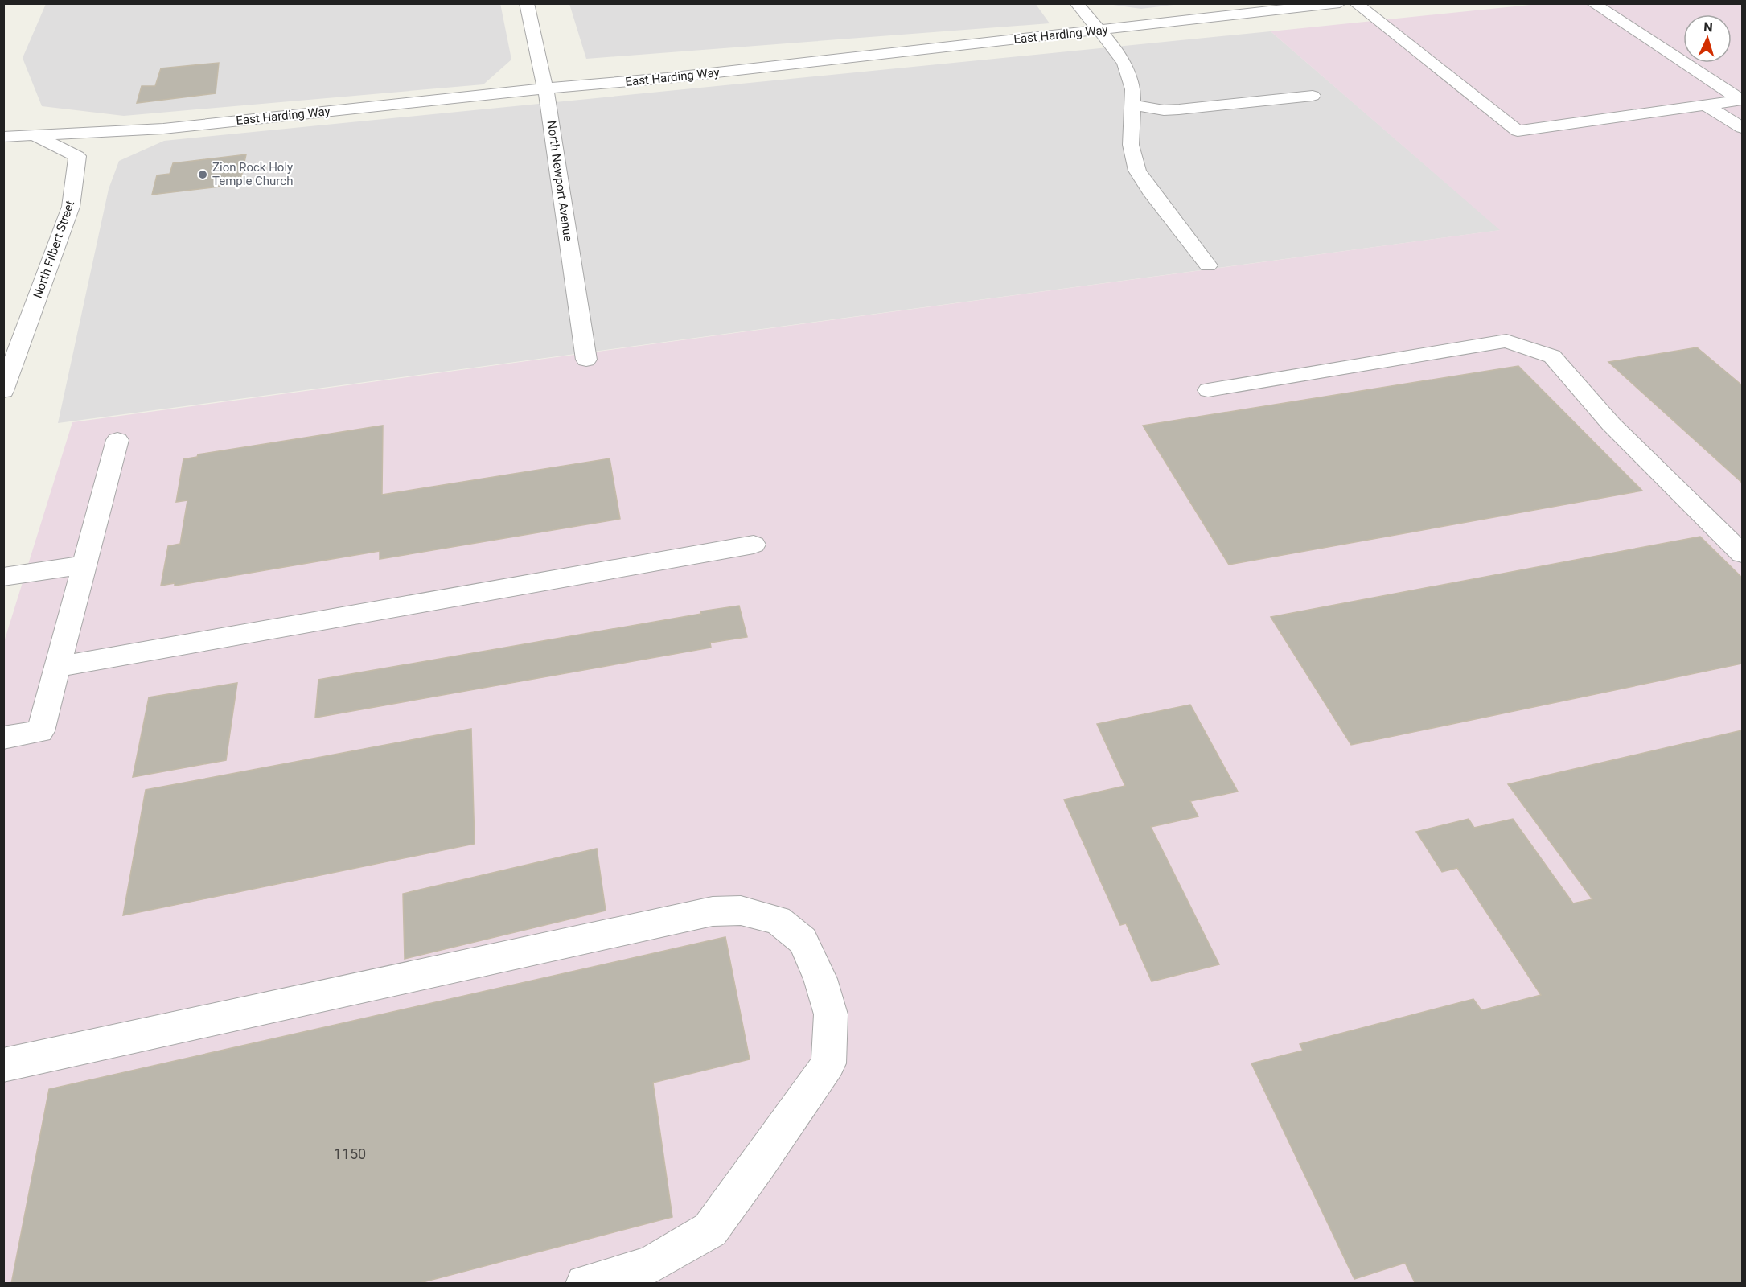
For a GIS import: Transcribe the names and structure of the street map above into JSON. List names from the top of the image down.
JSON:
{
  "streets": {
    "street": ["East Harding Way", "North Newport Avenue", "North Filbert Street"]
  },
  "crossings": [
    ["East Harding Way", "North Newport Avenue"],
    ["East Harding Way", "North Filbert Street"]
  ],
  "places": ["Zion Rock Holy Temple Church"],
  "house_numbers": ["1150"],
  "north": "top"
}
